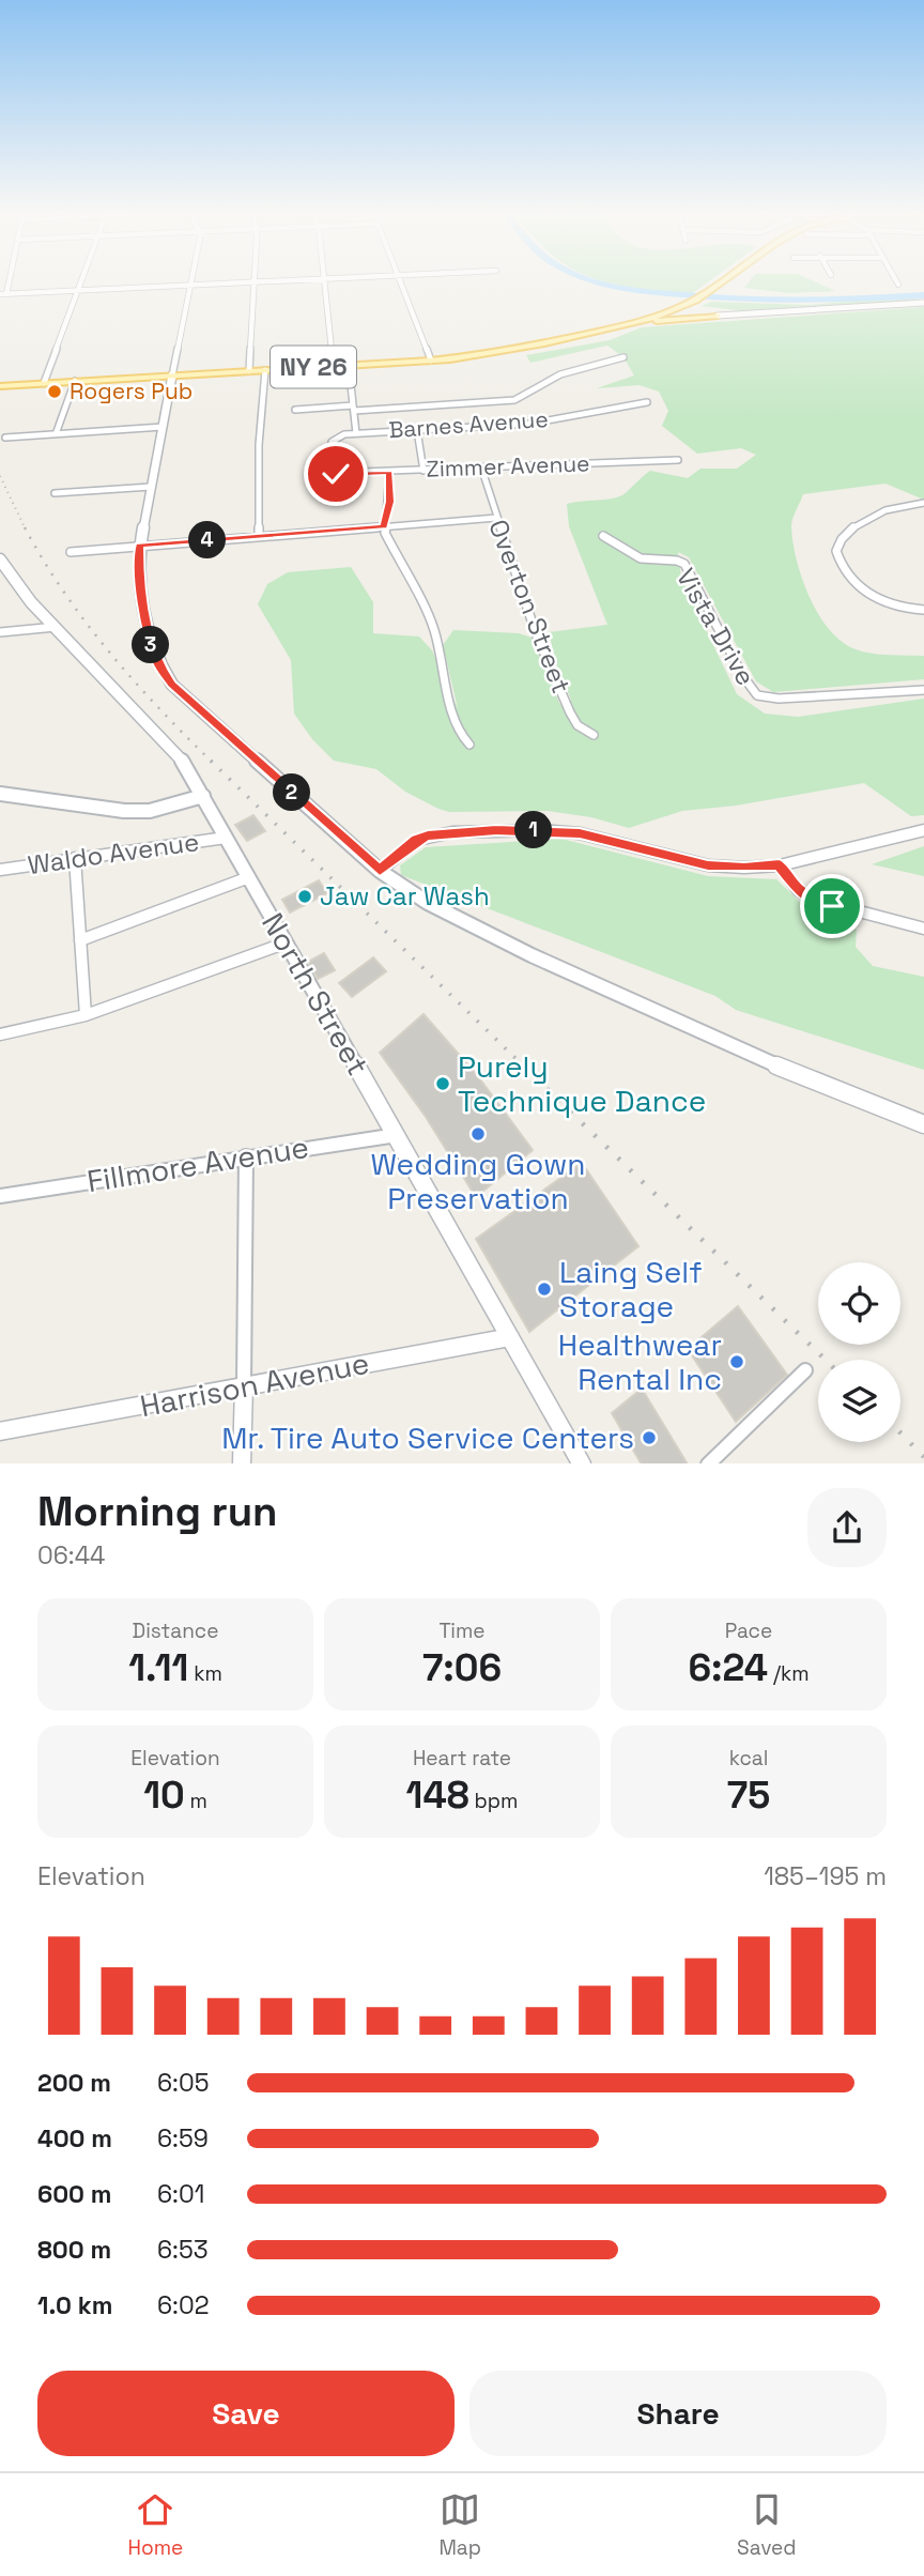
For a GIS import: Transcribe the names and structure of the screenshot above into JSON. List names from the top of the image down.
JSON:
{
  "streets": {
    "main road": ["NY 26"],
    "street": [
      "Barnes Avenue",
      "Zimmer Avenue",
      "Overton Street",
      "Vista Drive",
      "Waldo Avenue",
      "North Street",
      "Fillmore Avenue",
      "Harrison Avenue"
    ]
  },
  "crossings": [
    ["Barnes Avenue", "Zimmer Avenue"],
    ["Zimmer Avenue", "Overton Street"],
    ["Waldo Avenue", "North Street"],
    ["North Street", "Fillmore Avenue"],
    ["North Street", "Harrison Avenue"]
  ],
  "places": [
    "Rogers Pub",
    "Jaw Car Wash",
    "Purely Technique Dance",
    "Wedding Gown Preservation",
    "Laing Self Storage",
    "Healthwear Rental Inc",
    "Mr. Tire Auto Service Centers"
  ],
  "page": {
    "pins": [
      "4",
      "3",
      "2",
      "1"
    ],
    "heading": ["Morning run", "06:44"],
    "stats": [
      ["Distance", "1.11 km"],
      ["Time", "7:06"],
      ["Pace", "6:24 /km"],
      ["Elevation", "10 m"],
      ["Heart rate", "148 bpm"],
      ["kcal", "75"]
    ],
    "chart": ["Elevation", "185–195 m"],
    "list": [
      {
        "name": "200 m",
        "note": "6:05"
      },
      {
        "name": "400 m",
        "note": "6:59"
      },
      {
        "name": "600 m",
        "note": "6:01"
      },
      {
        "name": "800 m",
        "note": "6:53"
      },
      {
        "name": "1.0 km",
        "note": "6:02"
      }
    ],
    "buttons": ["Save", "Share"],
    "tabs": ["Home", "Map", "Saved"]
  }
}
